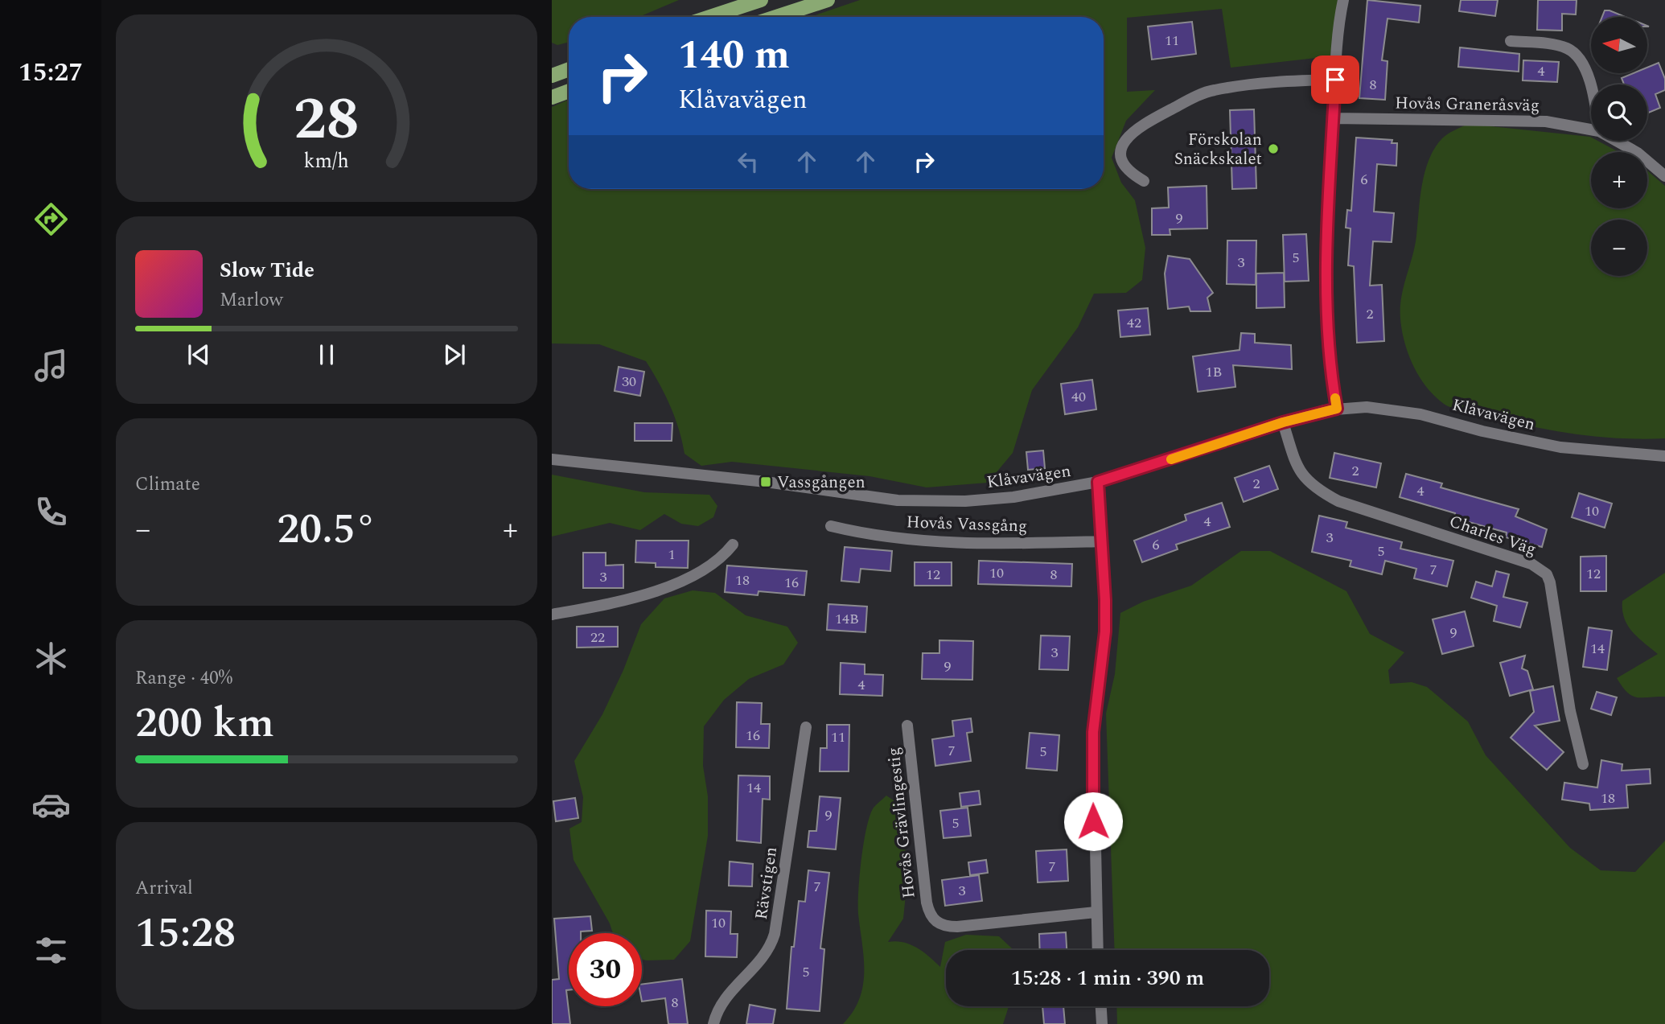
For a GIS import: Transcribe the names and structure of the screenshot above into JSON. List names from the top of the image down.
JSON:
{
  "streets": {
    "street": [
      "Hovås Graneråsväg",
      "Klåvavägen",
      "Hovås Vassgång",
      "Charles Väg",
      "Hovås Grävlingestig",
      "Rävstigen"
    ]
  },
  "crossings": [
    ["Klåvavägen", "Charles Väg"]
  ],
  "places": {
    "other": ["Förskolan Snäckskalet"],
    "transit": ["Vassgången"]
  },
  "house_numbers": [
    "11",
    "4",
    "8",
    "6",
    "9",
    "5",
    "3",
    "2",
    "42",
    "1B",
    "30",
    "40",
    "2",
    "2",
    "4",
    "10",
    "4",
    "3",
    "6",
    "5",
    "1",
    "7",
    "10",
    "12",
    "12",
    "8",
    "3",
    "18",
    "16",
    "14B",
    "9",
    "22",
    "14",
    "3",
    "9",
    "4",
    "16",
    "11",
    "7",
    "5",
    "14",
    "18",
    "9",
    "5",
    "7",
    "7",
    "3",
    "10",
    "5",
    "8"
  ],
  "north": "left",
  "page": {
    "tabs": "15:27",
    "map_buttons": ["+", "−"],
    "turn": ["140 m", "Klåvavägen"],
    "song": ["Slow Tide", "Marlow"],
    "tile": [
      "Climate",
      ["Range · 40%", "200 km"],
      ["Arrival", "15:28"]
    ],
    "heat": ["−", "20.5°", "+"],
    "limit": "30",
    "trip": "15:28 · 1 min · 390 m",
    "gauge": ["28", "km/h"]
  }
}
